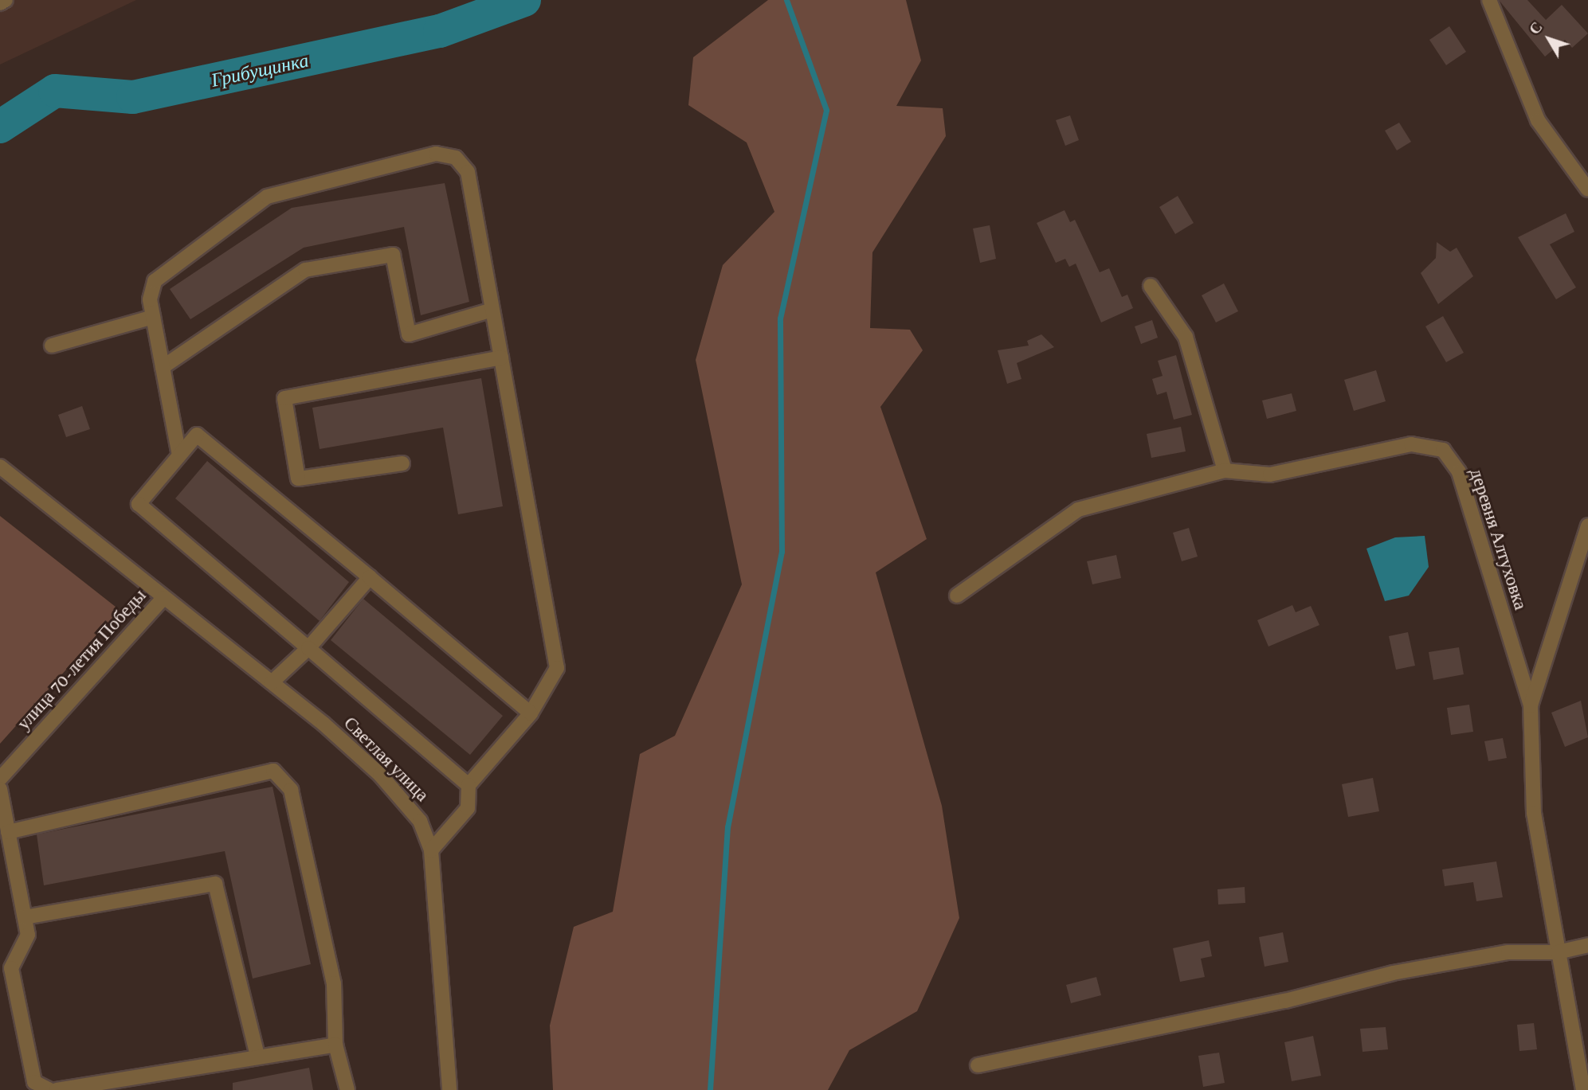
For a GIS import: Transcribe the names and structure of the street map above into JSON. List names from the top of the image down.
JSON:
{
  "streets": {
    "street": ["деревня Алтуховка", "улица 70-летия Победы", "Светлая улица"]
  },
  "crossings": [
    ["улица 70-летия Победы", "Светлая улица"]
  ],
  "water": ["Грибущинка"],
  "north": "top left"
}
